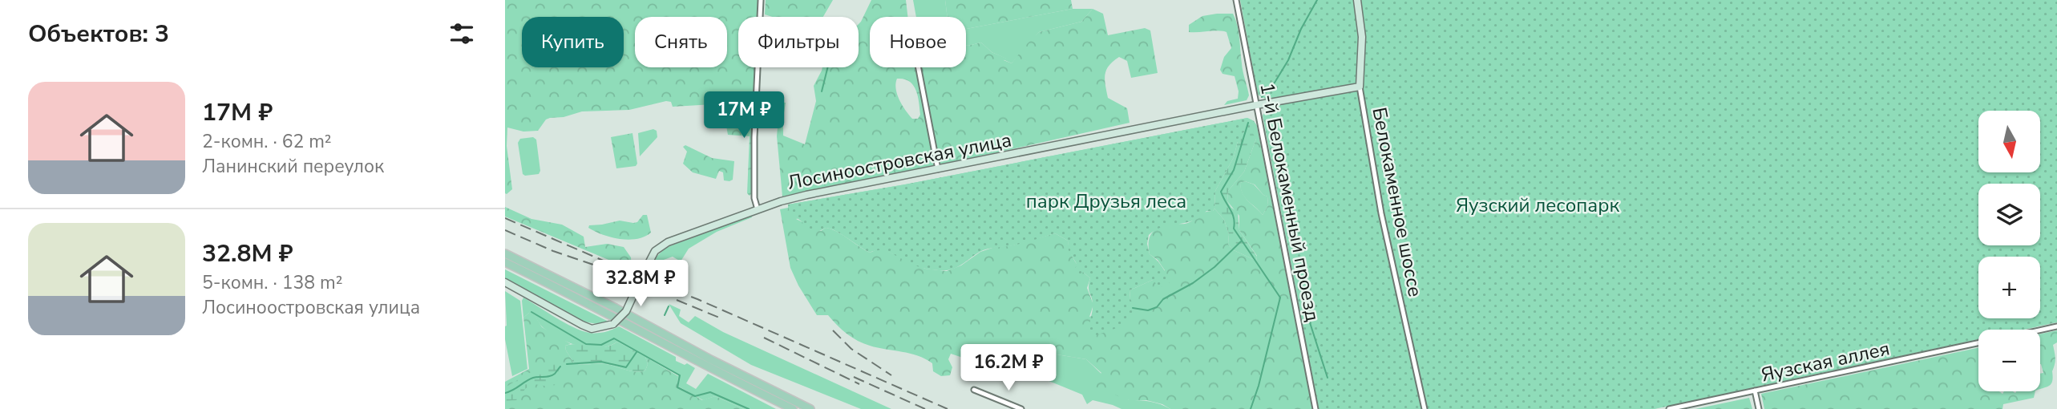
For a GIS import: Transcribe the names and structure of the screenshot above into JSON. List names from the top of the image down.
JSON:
{
  "streets": {
    "street": [
      "Лосиноостровская улица",
      "1-й Белокаменный проезд",
      "Белокаменное шоссе",
      "Яузская аллея"
    ]
  },
  "crossings": [
    ["Лосиноостровская улица", "1-й Белокаменный проезд"],
    ["Лосиноостровская улица", "Белокаменное шоссе"]
  ],
  "parks": ["парк Друзья леса", "Яузский лесопарк"],
  "north": "bottom",
  "page": {
    "heading": "Объектов: 3",
    "chip": [
      "Купить",
      "Снять",
      "Фильтры",
      "Новое"
    ],
    "list": [
      {
        "name": "17M ₽",
        "note": "2-комн. · 62 m² · Ланинский переулок"
      },
      {
        "name": "32.8M ₽",
        "note": "5-комн. · 138 m² · Лосиноостровская улица"
      }
    ],
    "price": ["17M ₽", "32.8M ₽", "16.2M ₽"],
    "map_buttons": ["+", "−"]
  }
}
